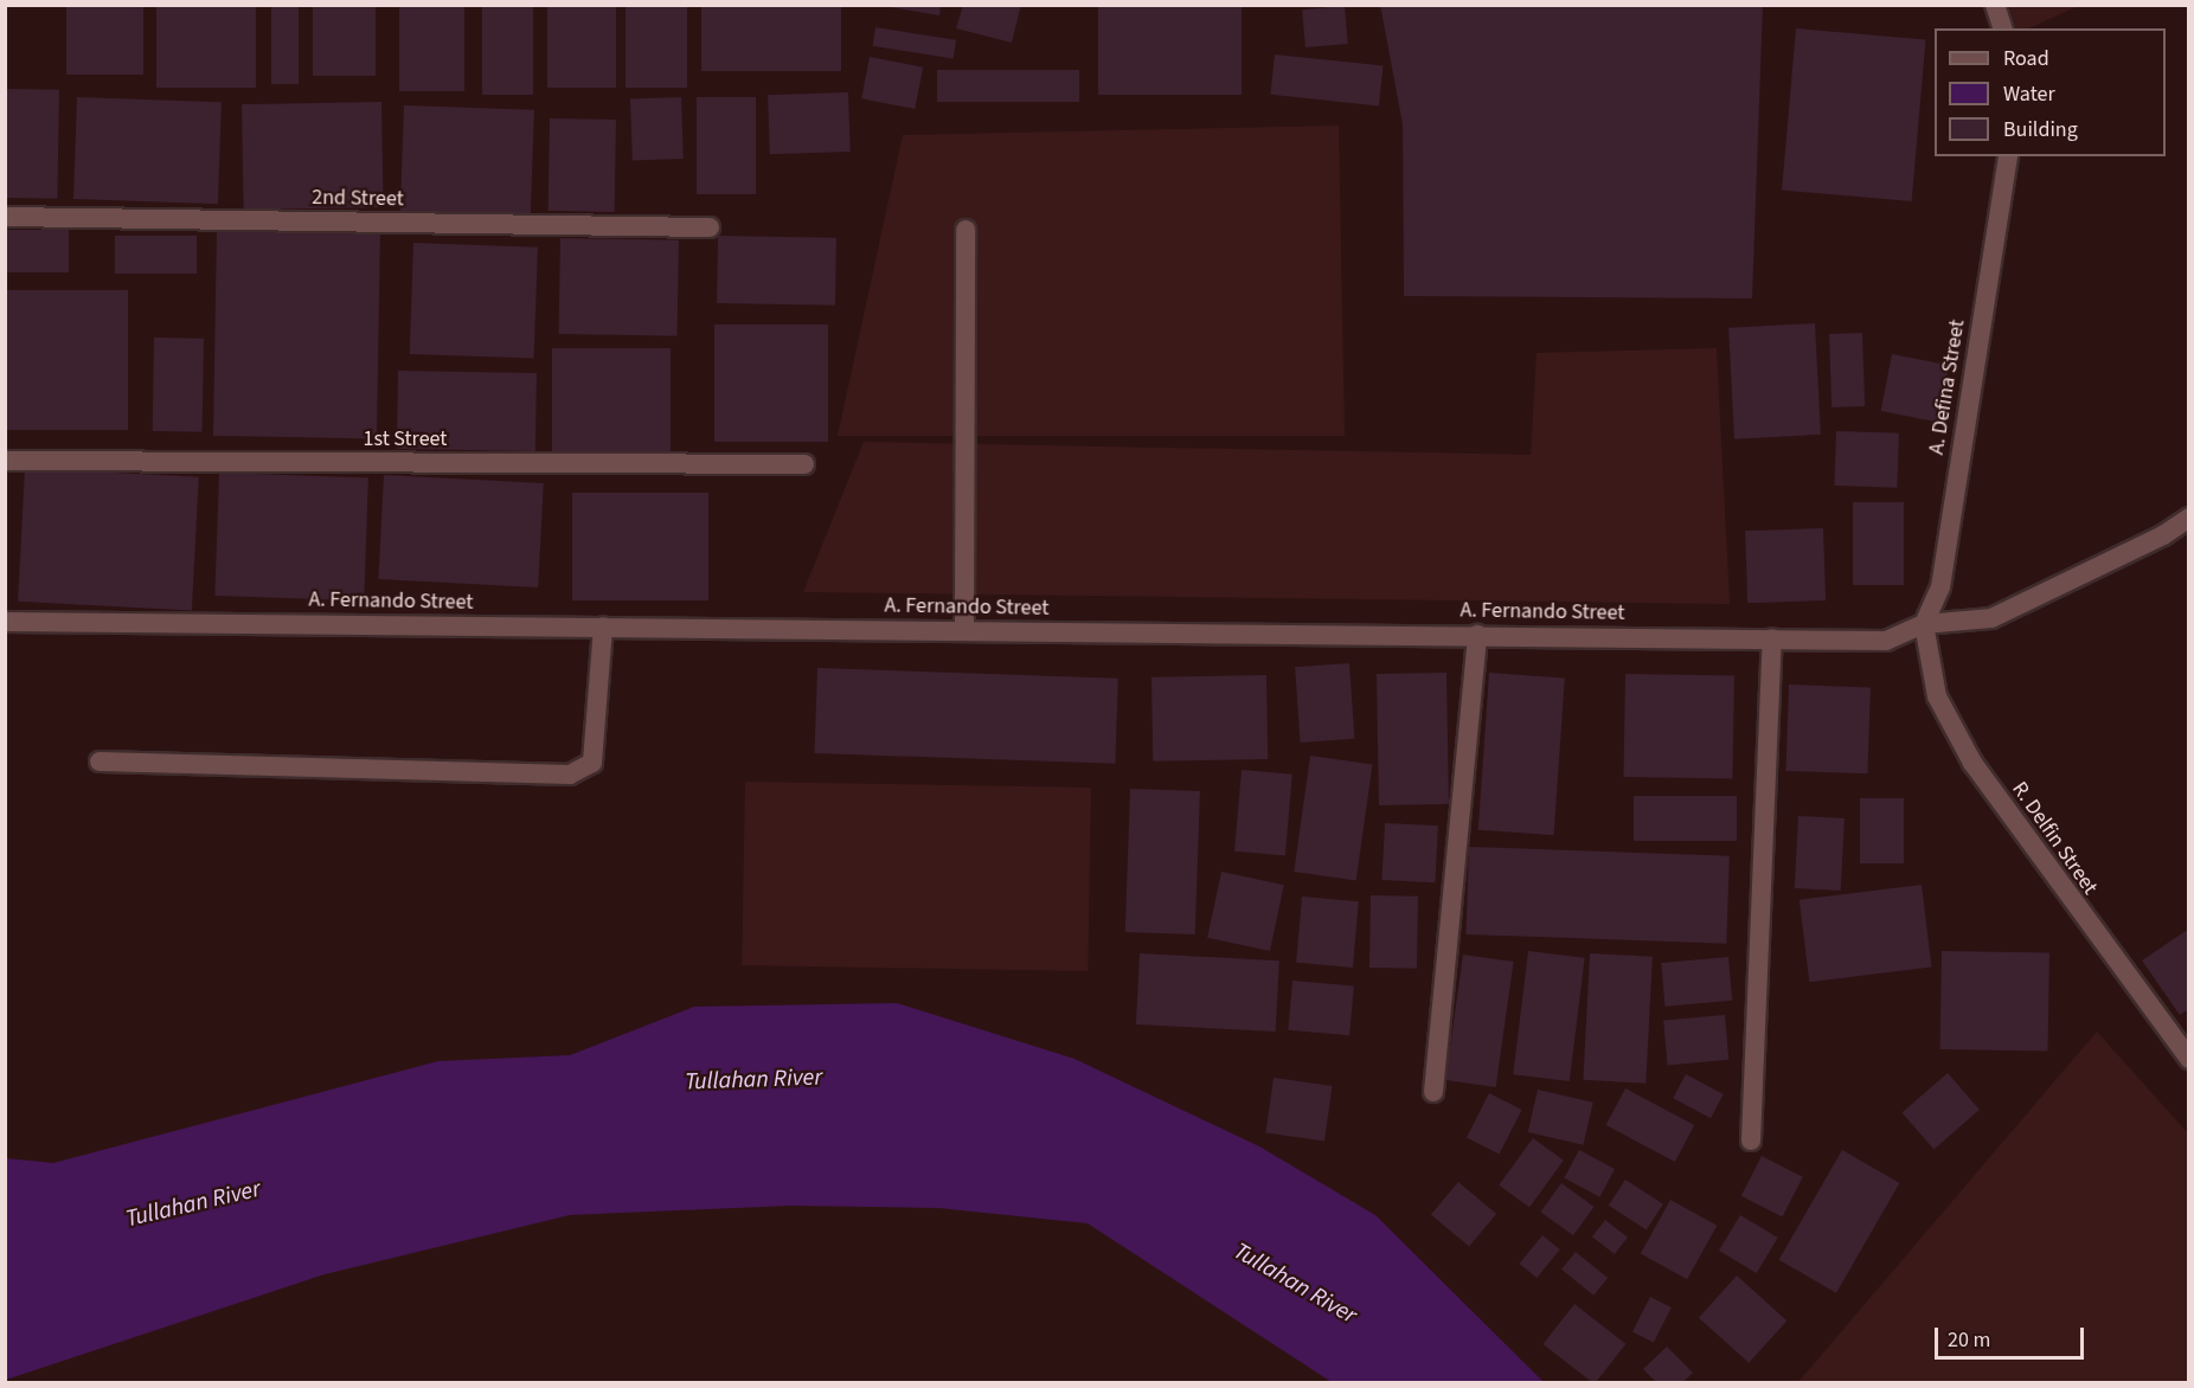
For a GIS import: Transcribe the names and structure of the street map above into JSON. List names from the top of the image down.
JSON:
{
  "streets": {
    "street": [
      "2nd Street",
      "A. Defina Street",
      "1st Street",
      "A. Fernando Street",
      "R. Delfin Street"
    ]
  },
  "crossings": [
    ["A. Defina Street", "A. Fernando Street"],
    ["A. Defina Street", "R. Delfin Street"],
    ["A. Fernando Street", "R. Delfin Street"]
  ],
  "water": ["Tullahan River"],
  "legend": ["Road", "Water", "Building"],
  "scale_bar": "20 m"
}
